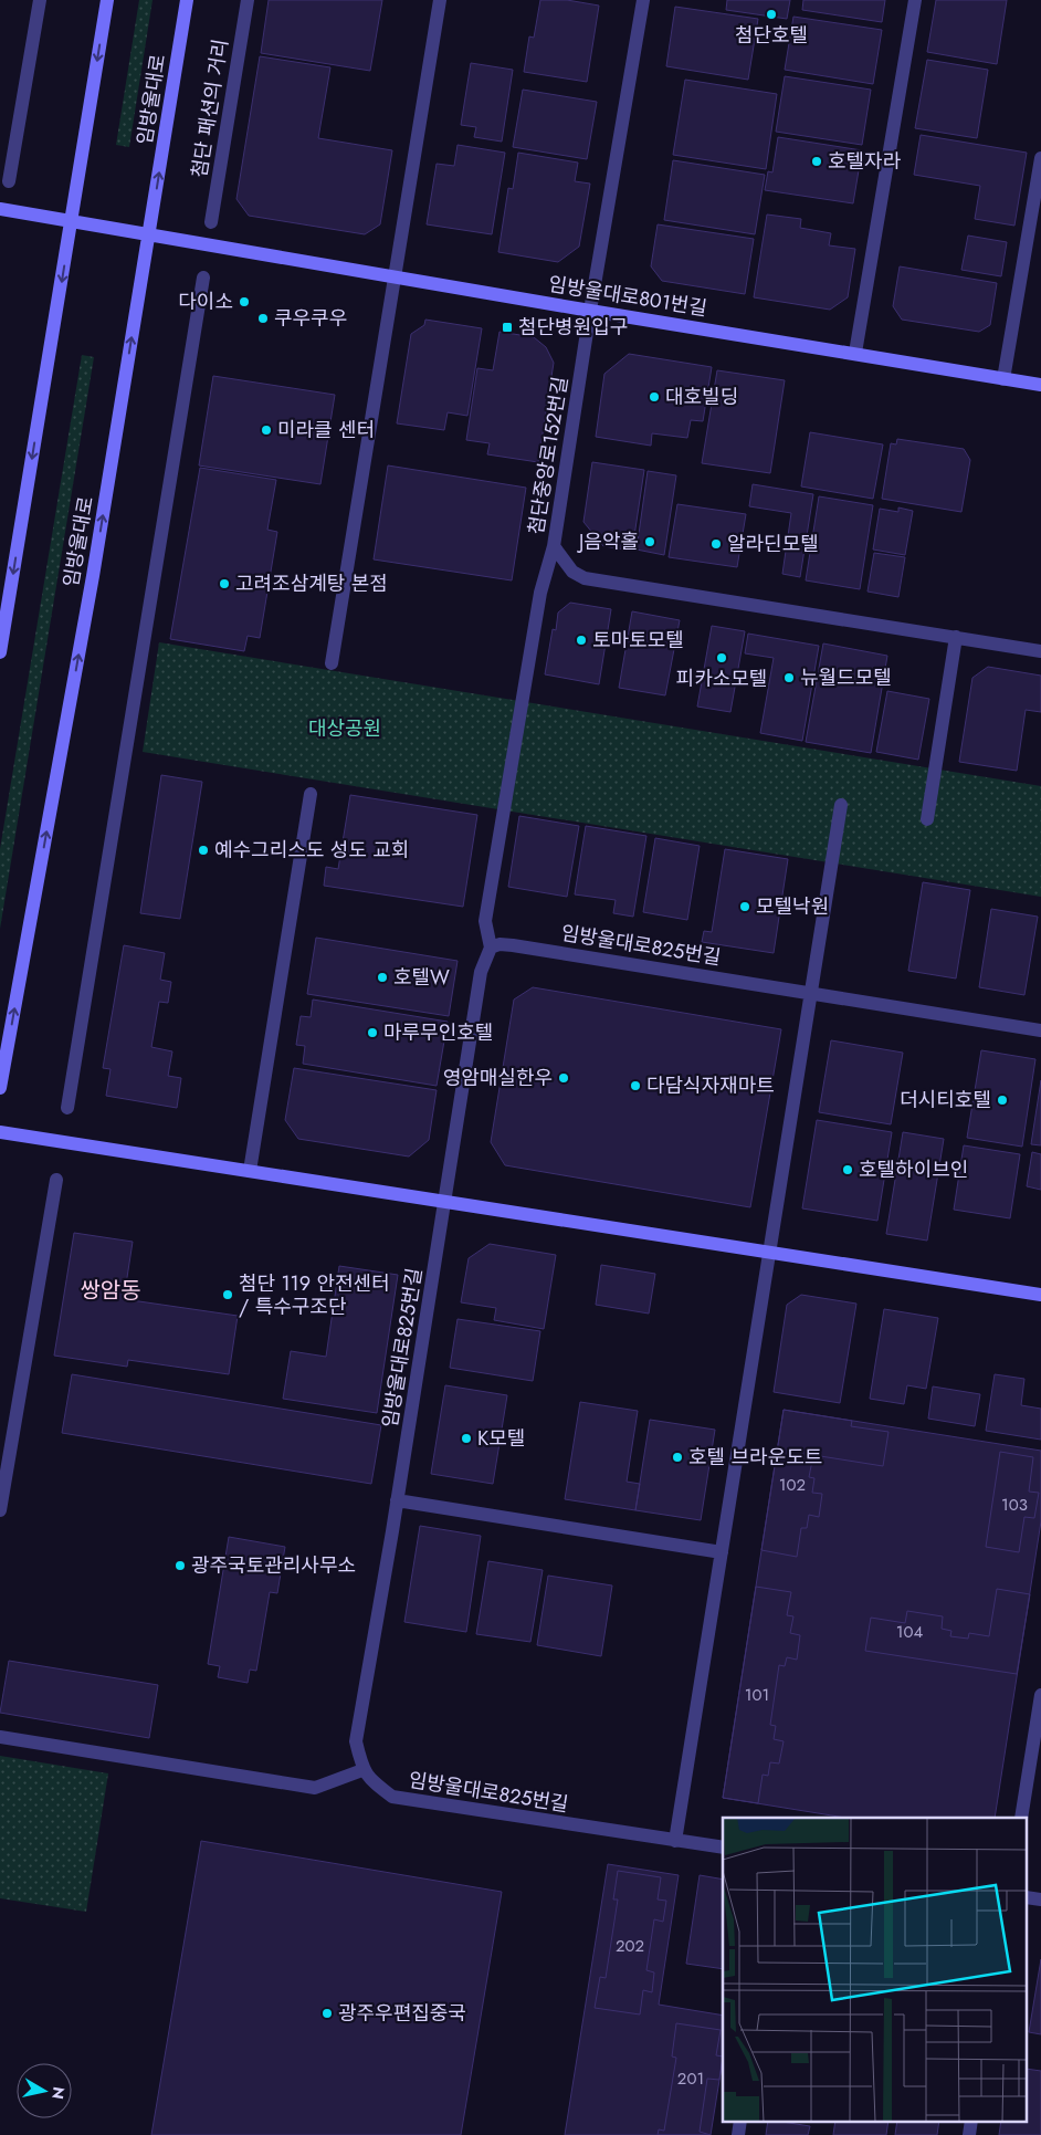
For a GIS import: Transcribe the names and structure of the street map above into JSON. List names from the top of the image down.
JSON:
{
  "streets": {
    "street": [
      "임방울대로",
      "첨단 패션의 거리",
      "임방울대로801번길",
      "첨단중앙로152번길",
      "임방울대로825번길"
    ]
  },
  "crossings": [
    ["임방울대로", "임방울대로801번길"],
    ["임방울대로801번길", "첨단중앙로152번길"]
  ],
  "districts": ["쌍암동"],
  "parks": ["대상공원"],
  "places": {
    "other": [
      "첨단호텔",
      "호텔자라",
      "다이소",
      "쿠우쿠우",
      "대호빌딩",
      "미라클 센터",
      "J음악홀",
      "알라딘모텔",
      "고려조삼계탕 본점",
      "토마토모텔",
      "피카소모텔",
      "뉴월드모텔",
      "예수그리스도 성도 교회",
      "모텔낙원",
      "호텔W",
      "마루무인호텔",
      "영암매실한우",
      "다담식자재마트",
      "더시티호텔",
      "호텔하이브인",
      "첨단 119 안전센터 / 특수구조단",
      "K모텔",
      "호텔 브라운도트",
      "광주국토관리사무소",
      "광주우편집중국"
    ],
    "transit": ["첨단병원입구"]
  },
  "house_numbers": [
    "102",
    "103",
    "104",
    "101",
    "202",
    "201"
  ],
  "north": "right"
}
